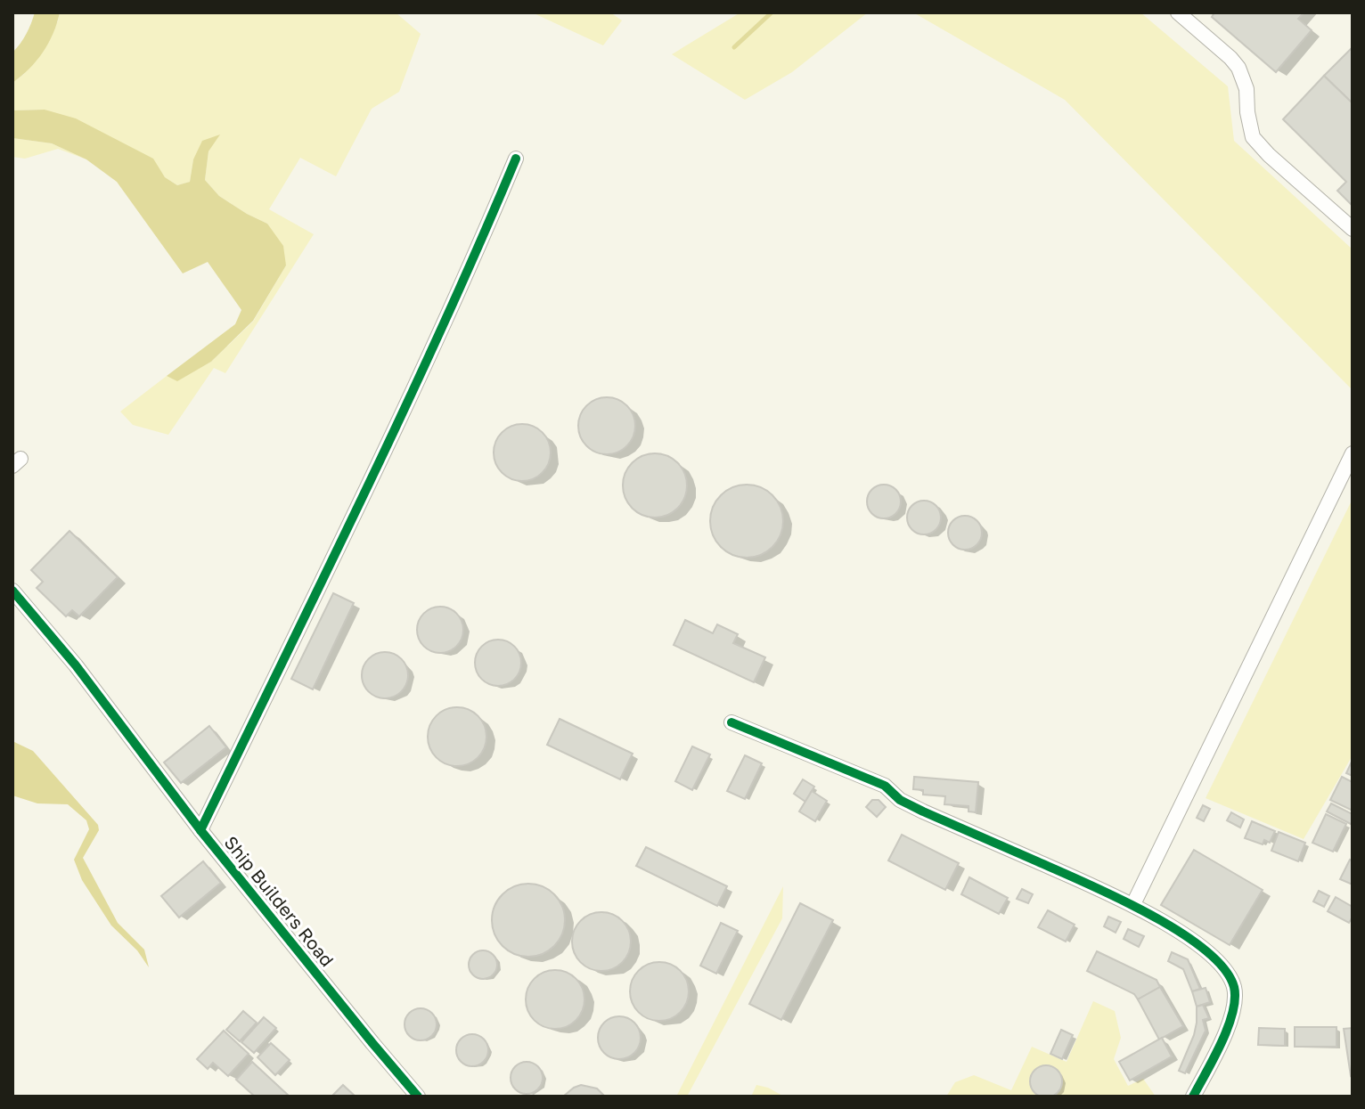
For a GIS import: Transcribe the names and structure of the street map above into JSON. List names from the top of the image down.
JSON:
{
  "streets": {
    "street": ["Ship Builders Road"]
  }
}
